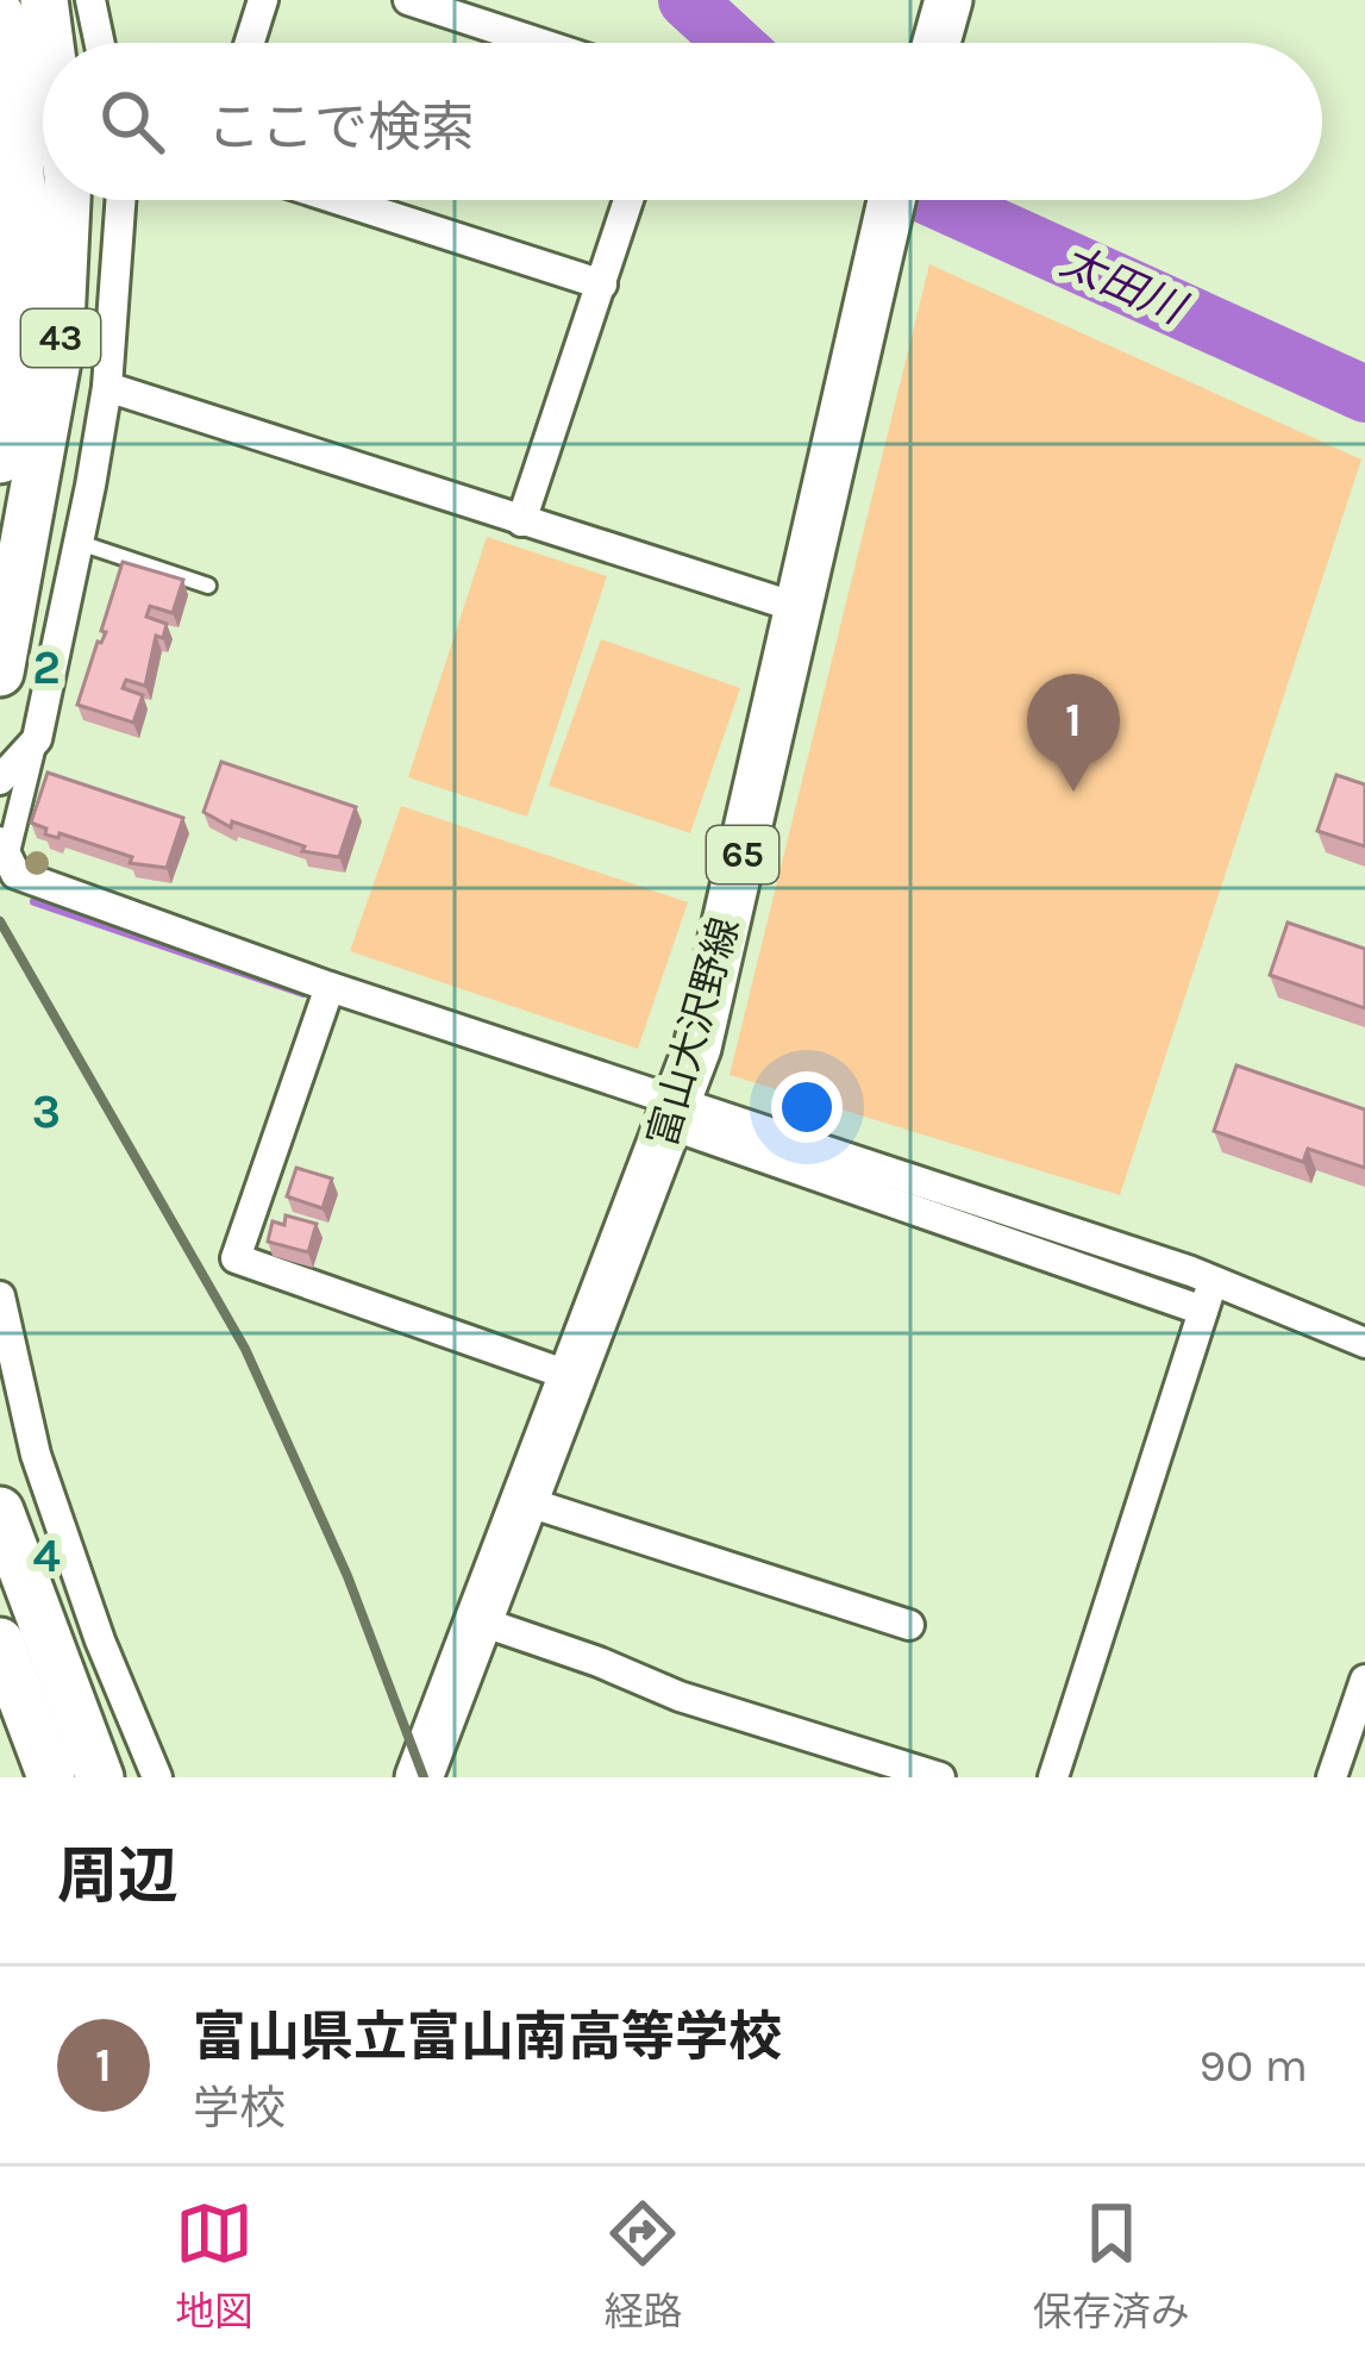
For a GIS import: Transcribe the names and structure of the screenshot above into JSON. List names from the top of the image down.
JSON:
{
  "streets": {
    "main road": ["43", "65", "富山大沢野線"]
  },
  "water": ["太田川"],
  "page": {
    "search": "ここで検索",
    "pins": "1",
    "heading": "周辺",
    "list": [
      {
        "mark": "1",
        "name": "富山県立富山南高等学校",
        "note": "学校",
        "value": "90 m"
      }
    ],
    "nav": ["地図", "経路", "保存済み"]
  },
  "grid": {
    "rows": ["2", "3", "4"]
  }
}
